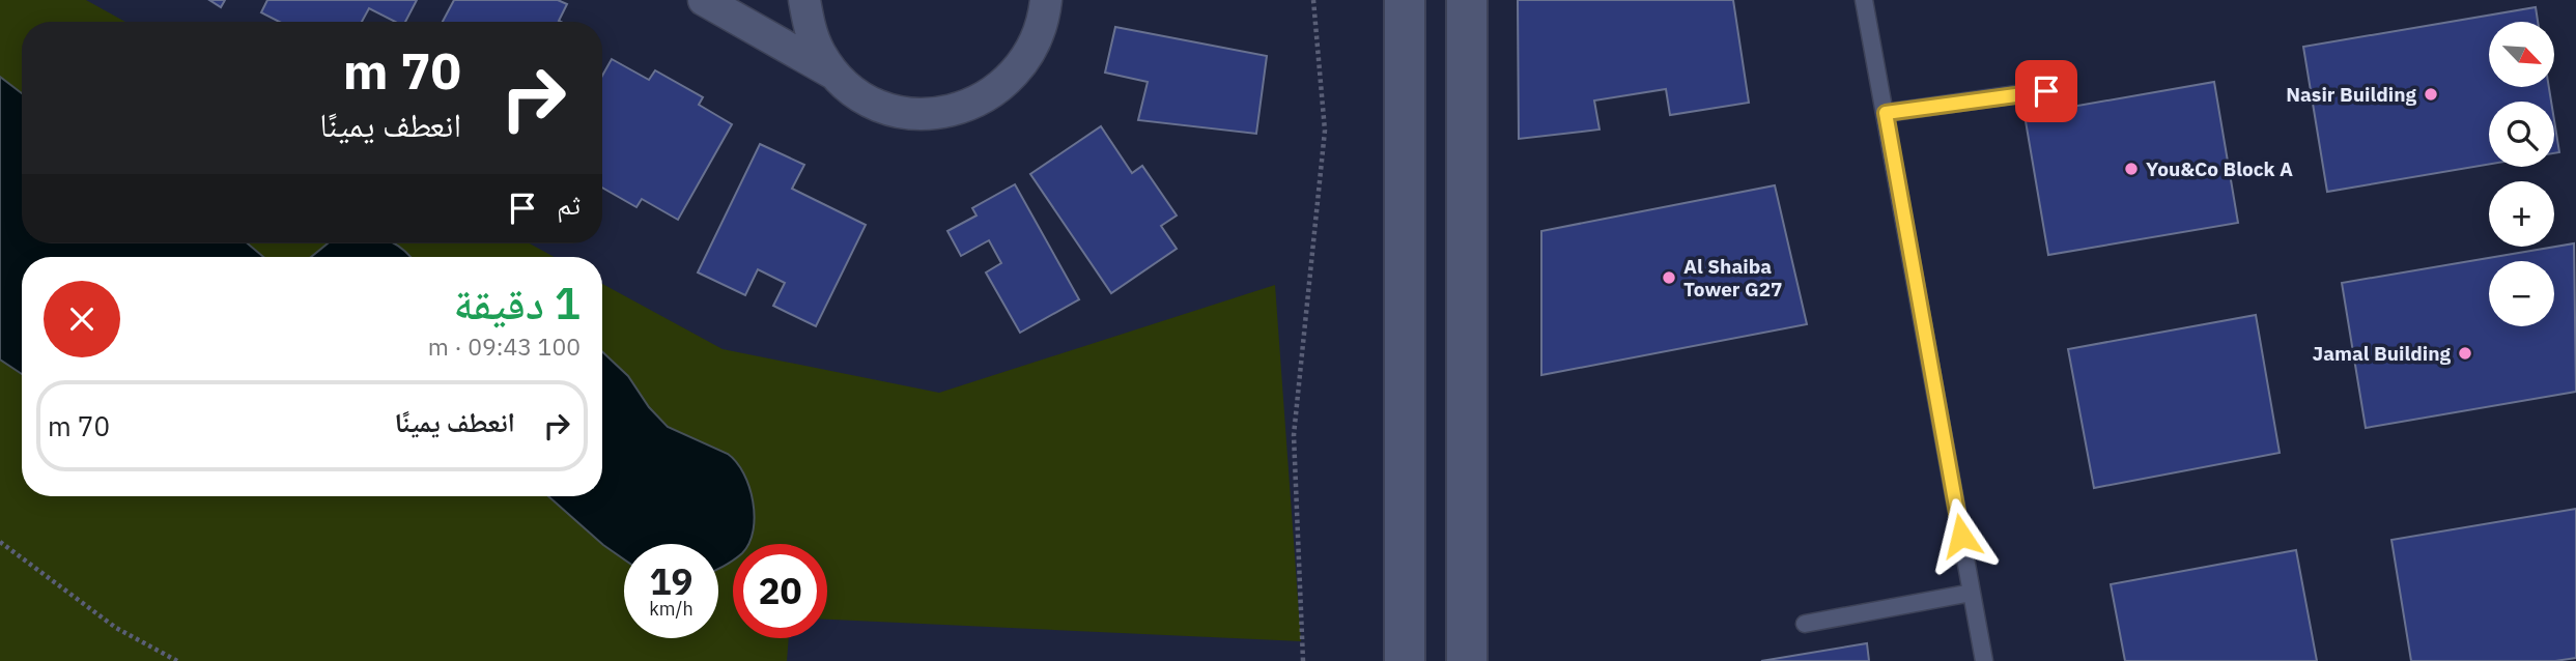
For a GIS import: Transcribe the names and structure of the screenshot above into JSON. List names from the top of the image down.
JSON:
{
  "places": [
    "Nasir Building",
    "You&Co Block A",
    "Al Shaiba Tower G27",
    "Jamal Building"
  ],
  "north": "bottom right",
  "page": {
    "map_buttons": ["+", "−"],
    "turn": ["70 m", "انعطف يمينًا"],
    "then": "ثم",
    "heading": ["1 دقيقة", "100 m · 09:43"],
    "list": [
      {
        "name": "انعطف يمينًا",
        "value": "70 m"
      }
    ],
    "speed": "19 km/h",
    "limit": "20"
  }
}
